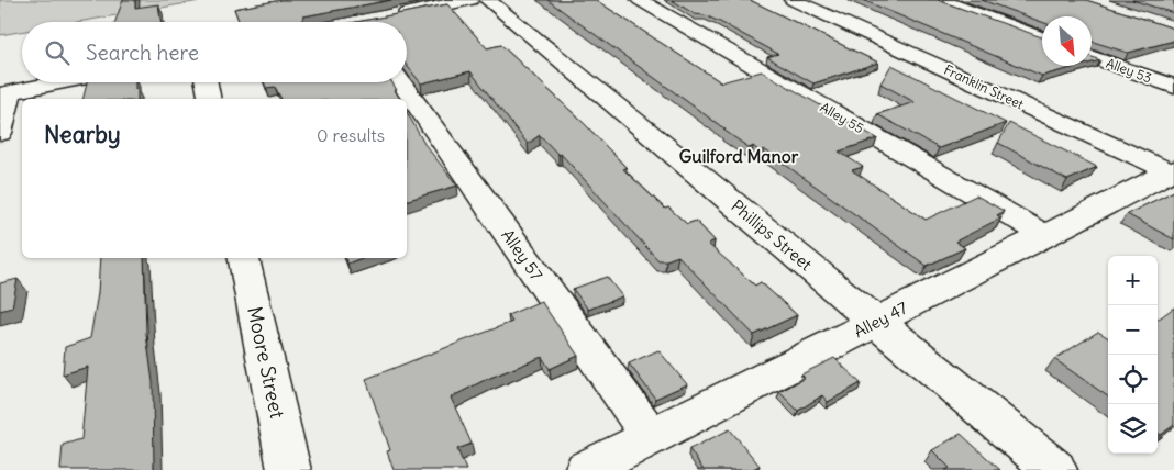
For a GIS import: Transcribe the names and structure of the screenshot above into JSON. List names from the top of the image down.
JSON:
{
  "streets": {
    "street": [
      "Alley 53",
      "Franklin Street",
      "Alley 55",
      "Phillips Street",
      "Alley 57",
      "Alley 47",
      "Moore Street"
    ]
  },
  "crossings": [
    ["Franklin Street", "Alley 47"],
    ["Alley 55", "Alley 47"],
    ["Phillips Street", "Alley 47"],
    ["Alley 57", "Alley 47"]
  ],
  "districts": ["Guilford Manor"],
  "north": "bottom right",
  "page": {
    "search": "Search here",
    "heading": ["Nearby", "0 results"],
    "map_buttons": ["+", "−"]
  }
}
